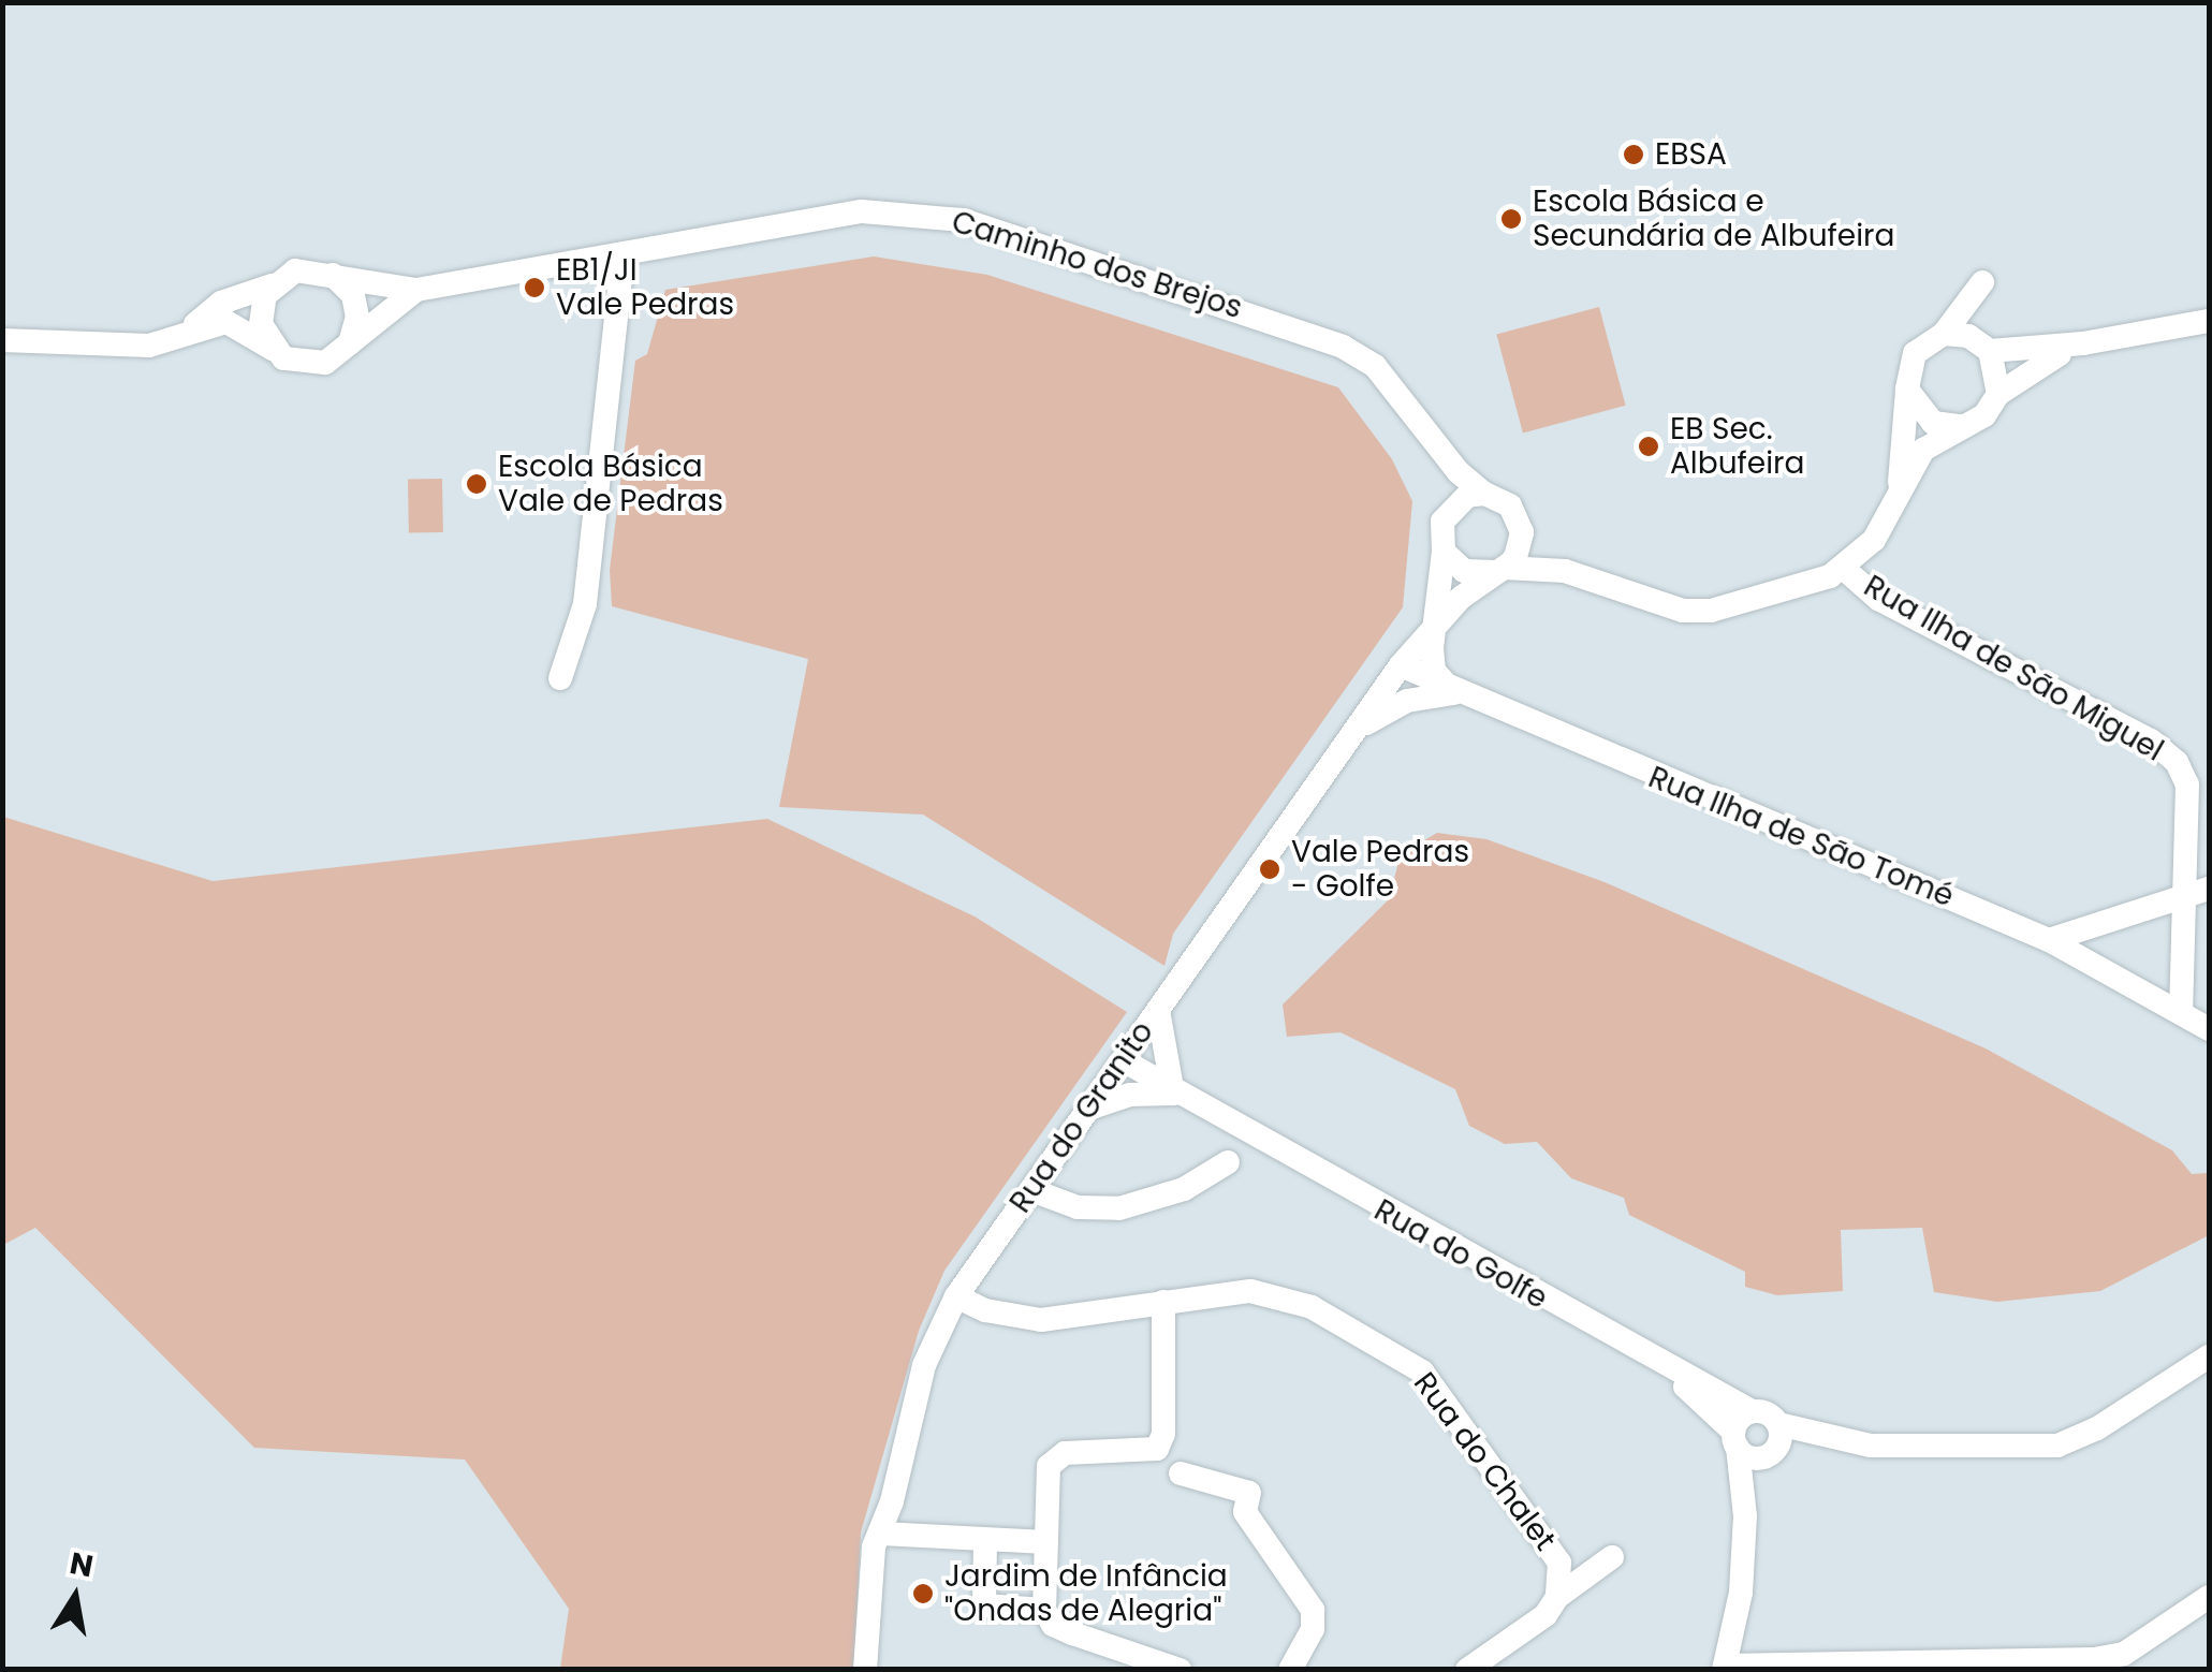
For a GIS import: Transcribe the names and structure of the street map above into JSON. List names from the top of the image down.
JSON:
{
  "streets": {
    "street": [
      "Caminho dos Brejos",
      "Rua Ilha de São Miguel",
      "Rua Ilha de São Tomé",
      "Rua do Granito",
      "Rua do Golfe",
      "Rua do Chalet"
    ]
  },
  "crossings": [
    ["Caminho dos Brejos", "Rua do Granito"],
    ["Rua Ilha de São Miguel", "Rua Ilha de São Tomé"],
    ["Rua Ilha de São Tomé", "Rua do Granito"],
    ["Rua do Granito", "Rua do Golfe"],
    ["Rua do Granito", "Rua do Chalet"]
  ],
  "places": [
    "EBSA",
    "Escola Básica e Secundária de Albufeira",
    "EB1/JI Vale Pedras",
    "EB Sec. Albufeira",
    "Escola Básica Vale de Pedras",
    "Vale Pedras - Golfe",
    "Jardim de Infância \"Ondas de Alegria\""
  ],
  "north": "top"
}
